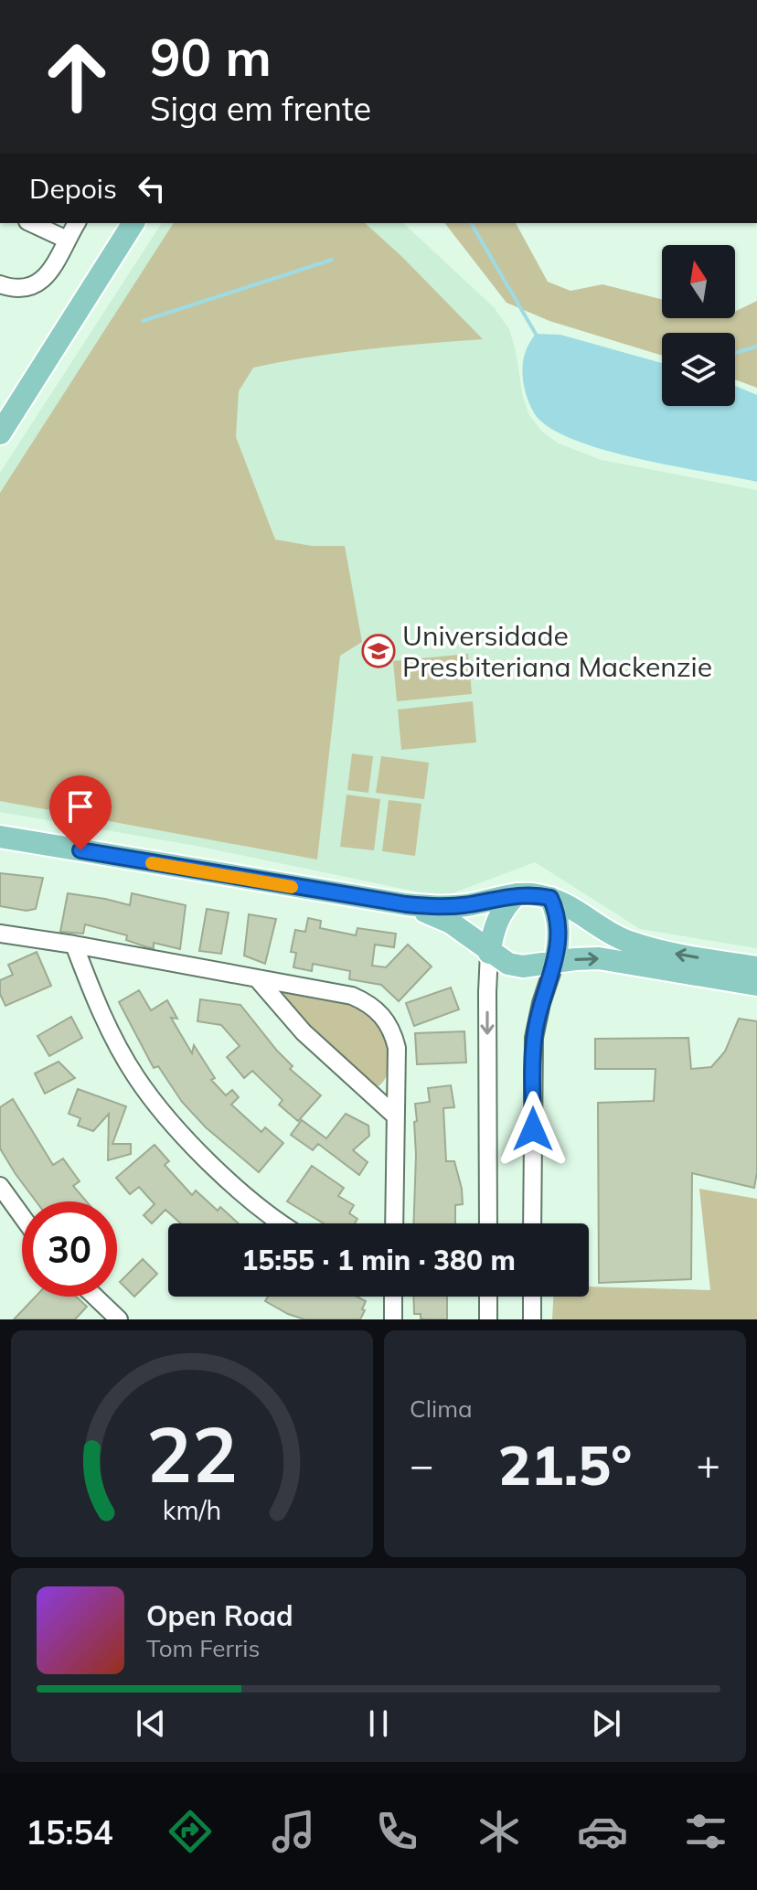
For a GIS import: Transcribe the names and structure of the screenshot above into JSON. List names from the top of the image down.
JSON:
{
  "places": {
    "school or university": ["Universidade Presbiteriana Mackenzie"]
  },
  "north": "top",
  "page": {
    "turn": ["90 m", "Siga em frente"],
    "then": "Depois",
    "limit": "30",
    "trip": "15:55 · 1 min · 380 m",
    "tile": "Clima",
    "heat": ["−", "21.5°", "+"],
    "song": ["Open Road", "Tom Ferris"],
    "tabs": "15:54",
    "gauge": ["22", "km/h"]
  }
}
